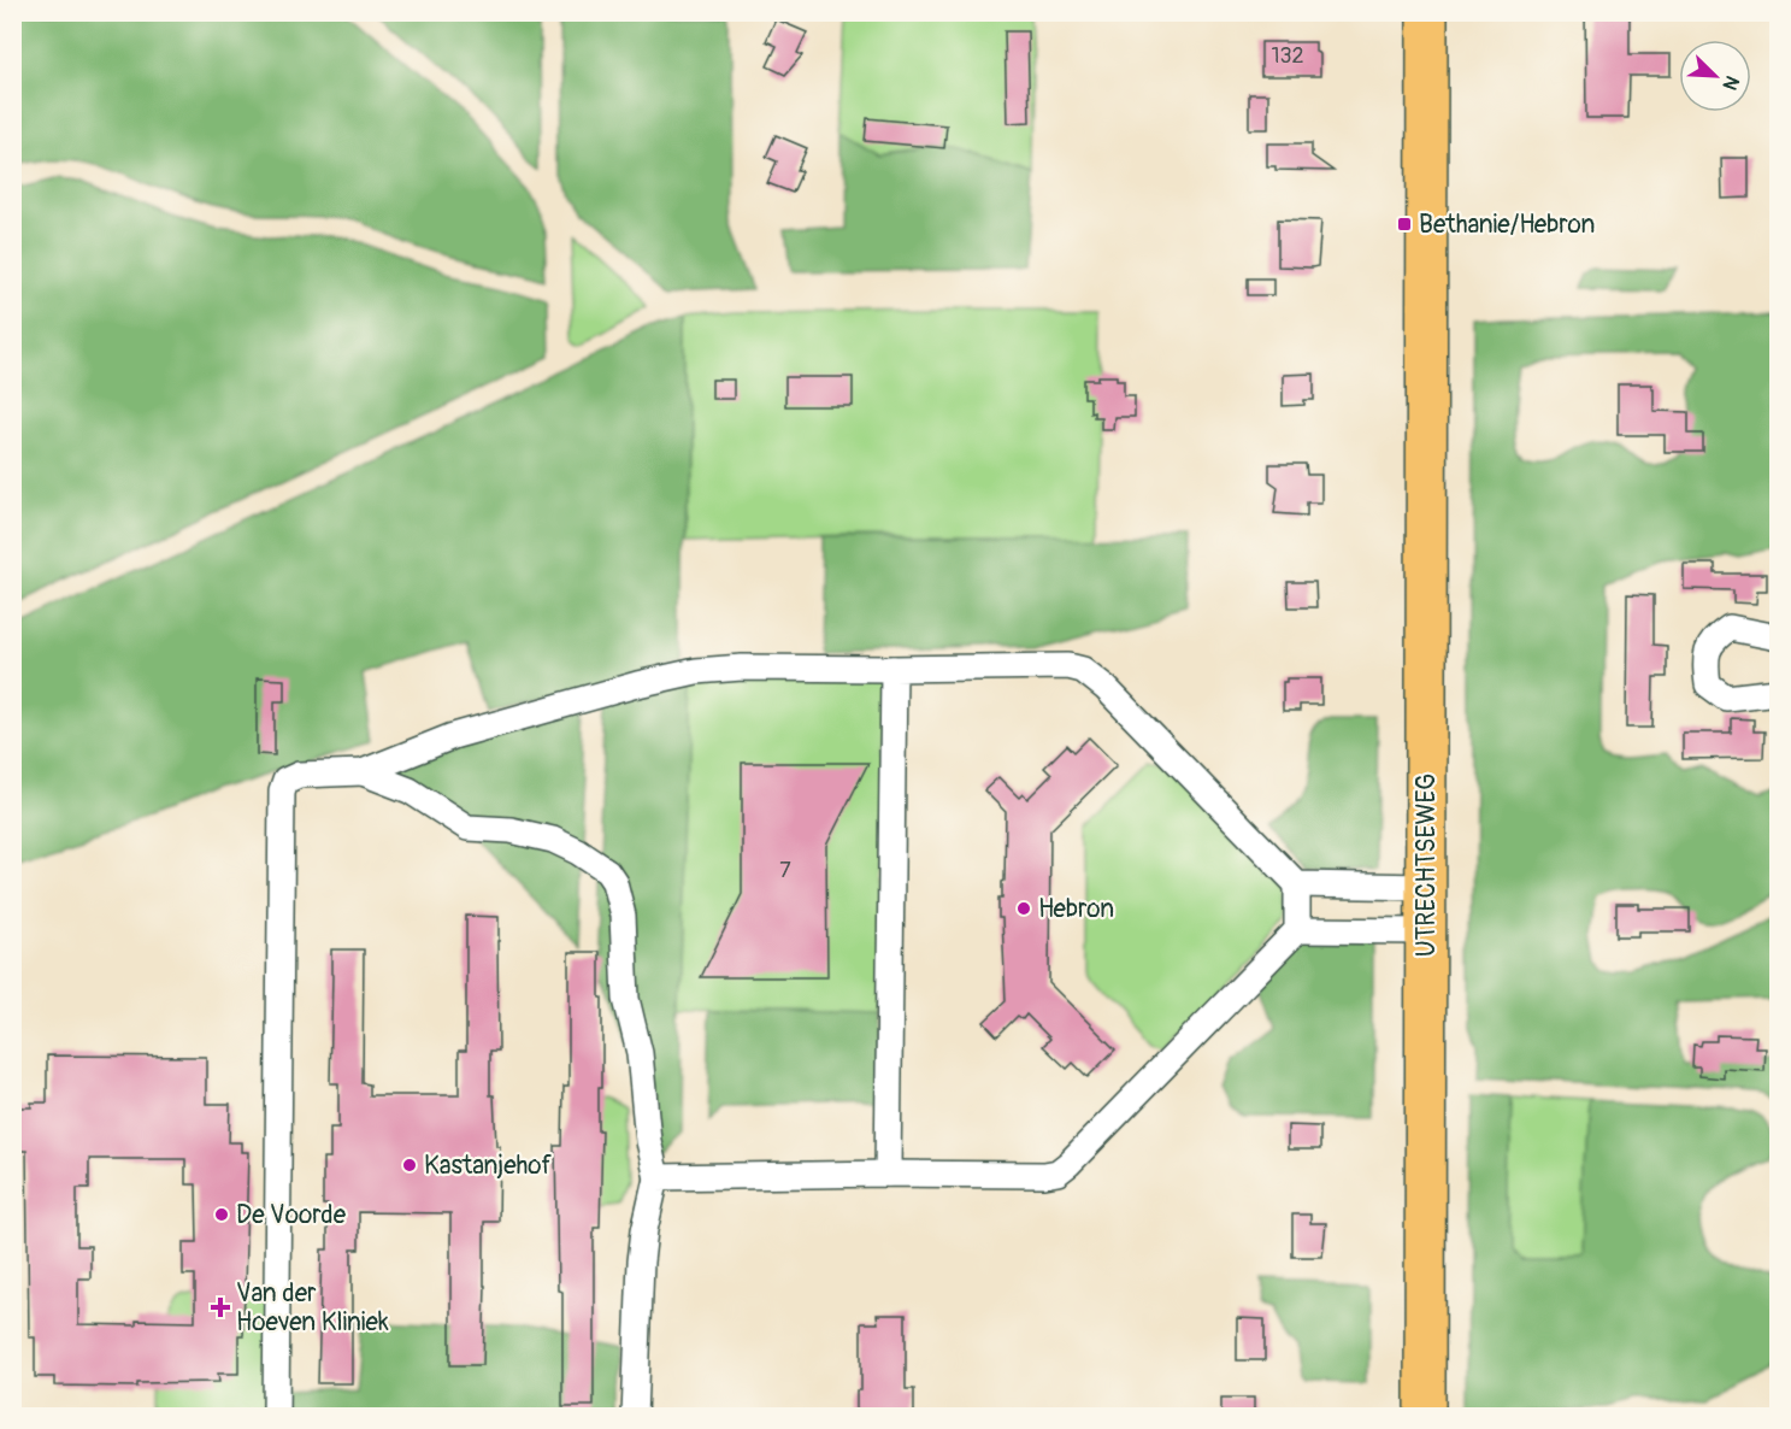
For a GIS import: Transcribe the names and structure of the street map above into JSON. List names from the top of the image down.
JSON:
{
  "streets": {
    "main road": ["UTRECHTSEWEG"]
  },
  "places": {
    "transit": ["Bethanie/Hebron"],
    "other": ["Hebron", "Kastanjehof", "De Voorde"],
    "health": ["Van der Hoeven Kliniek"]
  },
  "house_numbers": ["132", "7"],
  "north": "bottom right"
}
